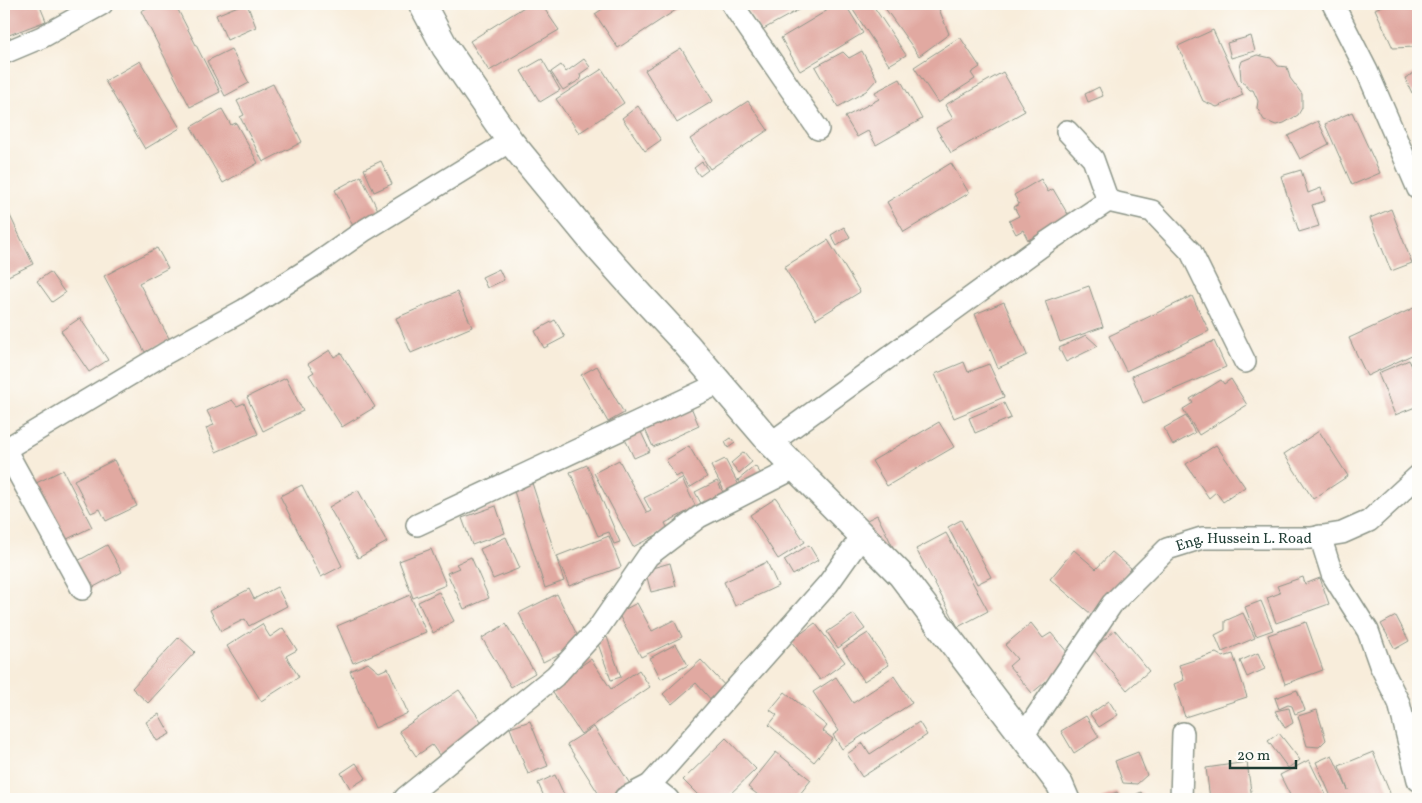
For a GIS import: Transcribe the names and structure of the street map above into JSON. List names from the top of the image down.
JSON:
{
  "streets": {
    "street": ["Eng. Hussein L. Road"]
  },
  "scale_bar": "20 m"
}
